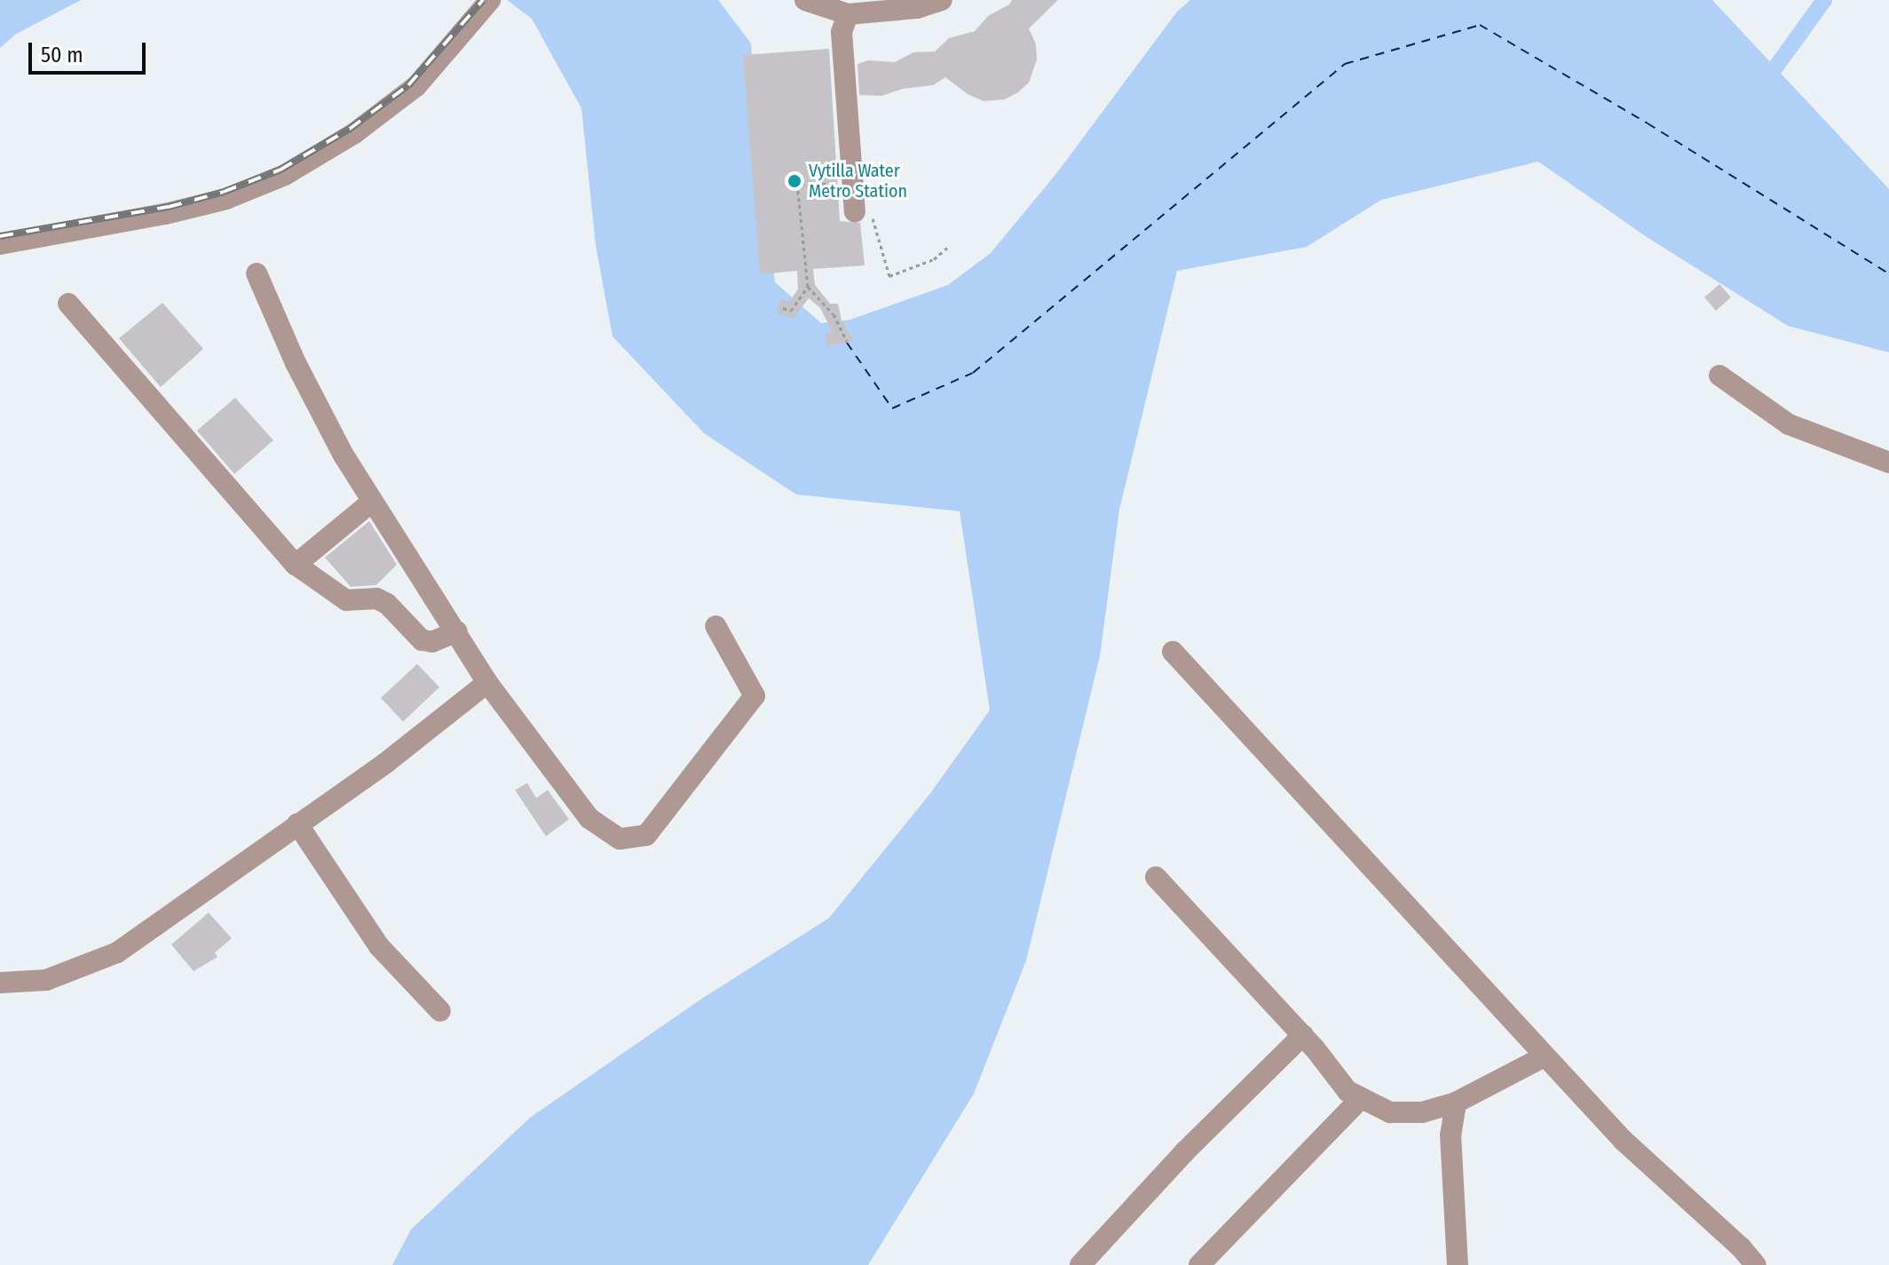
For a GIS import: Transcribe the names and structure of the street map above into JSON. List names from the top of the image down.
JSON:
{
  "places": ["Vytilla Water Metro Station"],
  "scale_bar": "50 m"
}
